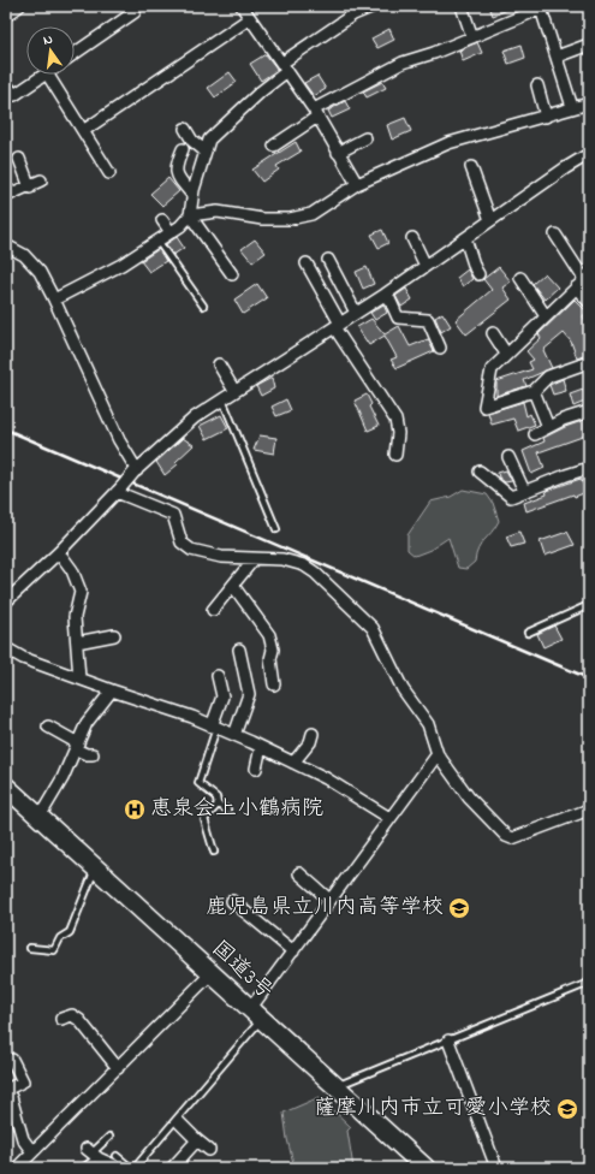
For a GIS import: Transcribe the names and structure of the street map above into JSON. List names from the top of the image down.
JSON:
{
  "streets": {
    "highway": ["国道3号"]
  },
  "places": {
    "hospital": ["恵泉会上小鶴病院"],
    "school or university": ["鹿児島県立川内高等学校", "薩摩川内市立可愛小学校"]
  },
  "north": "top"
}
